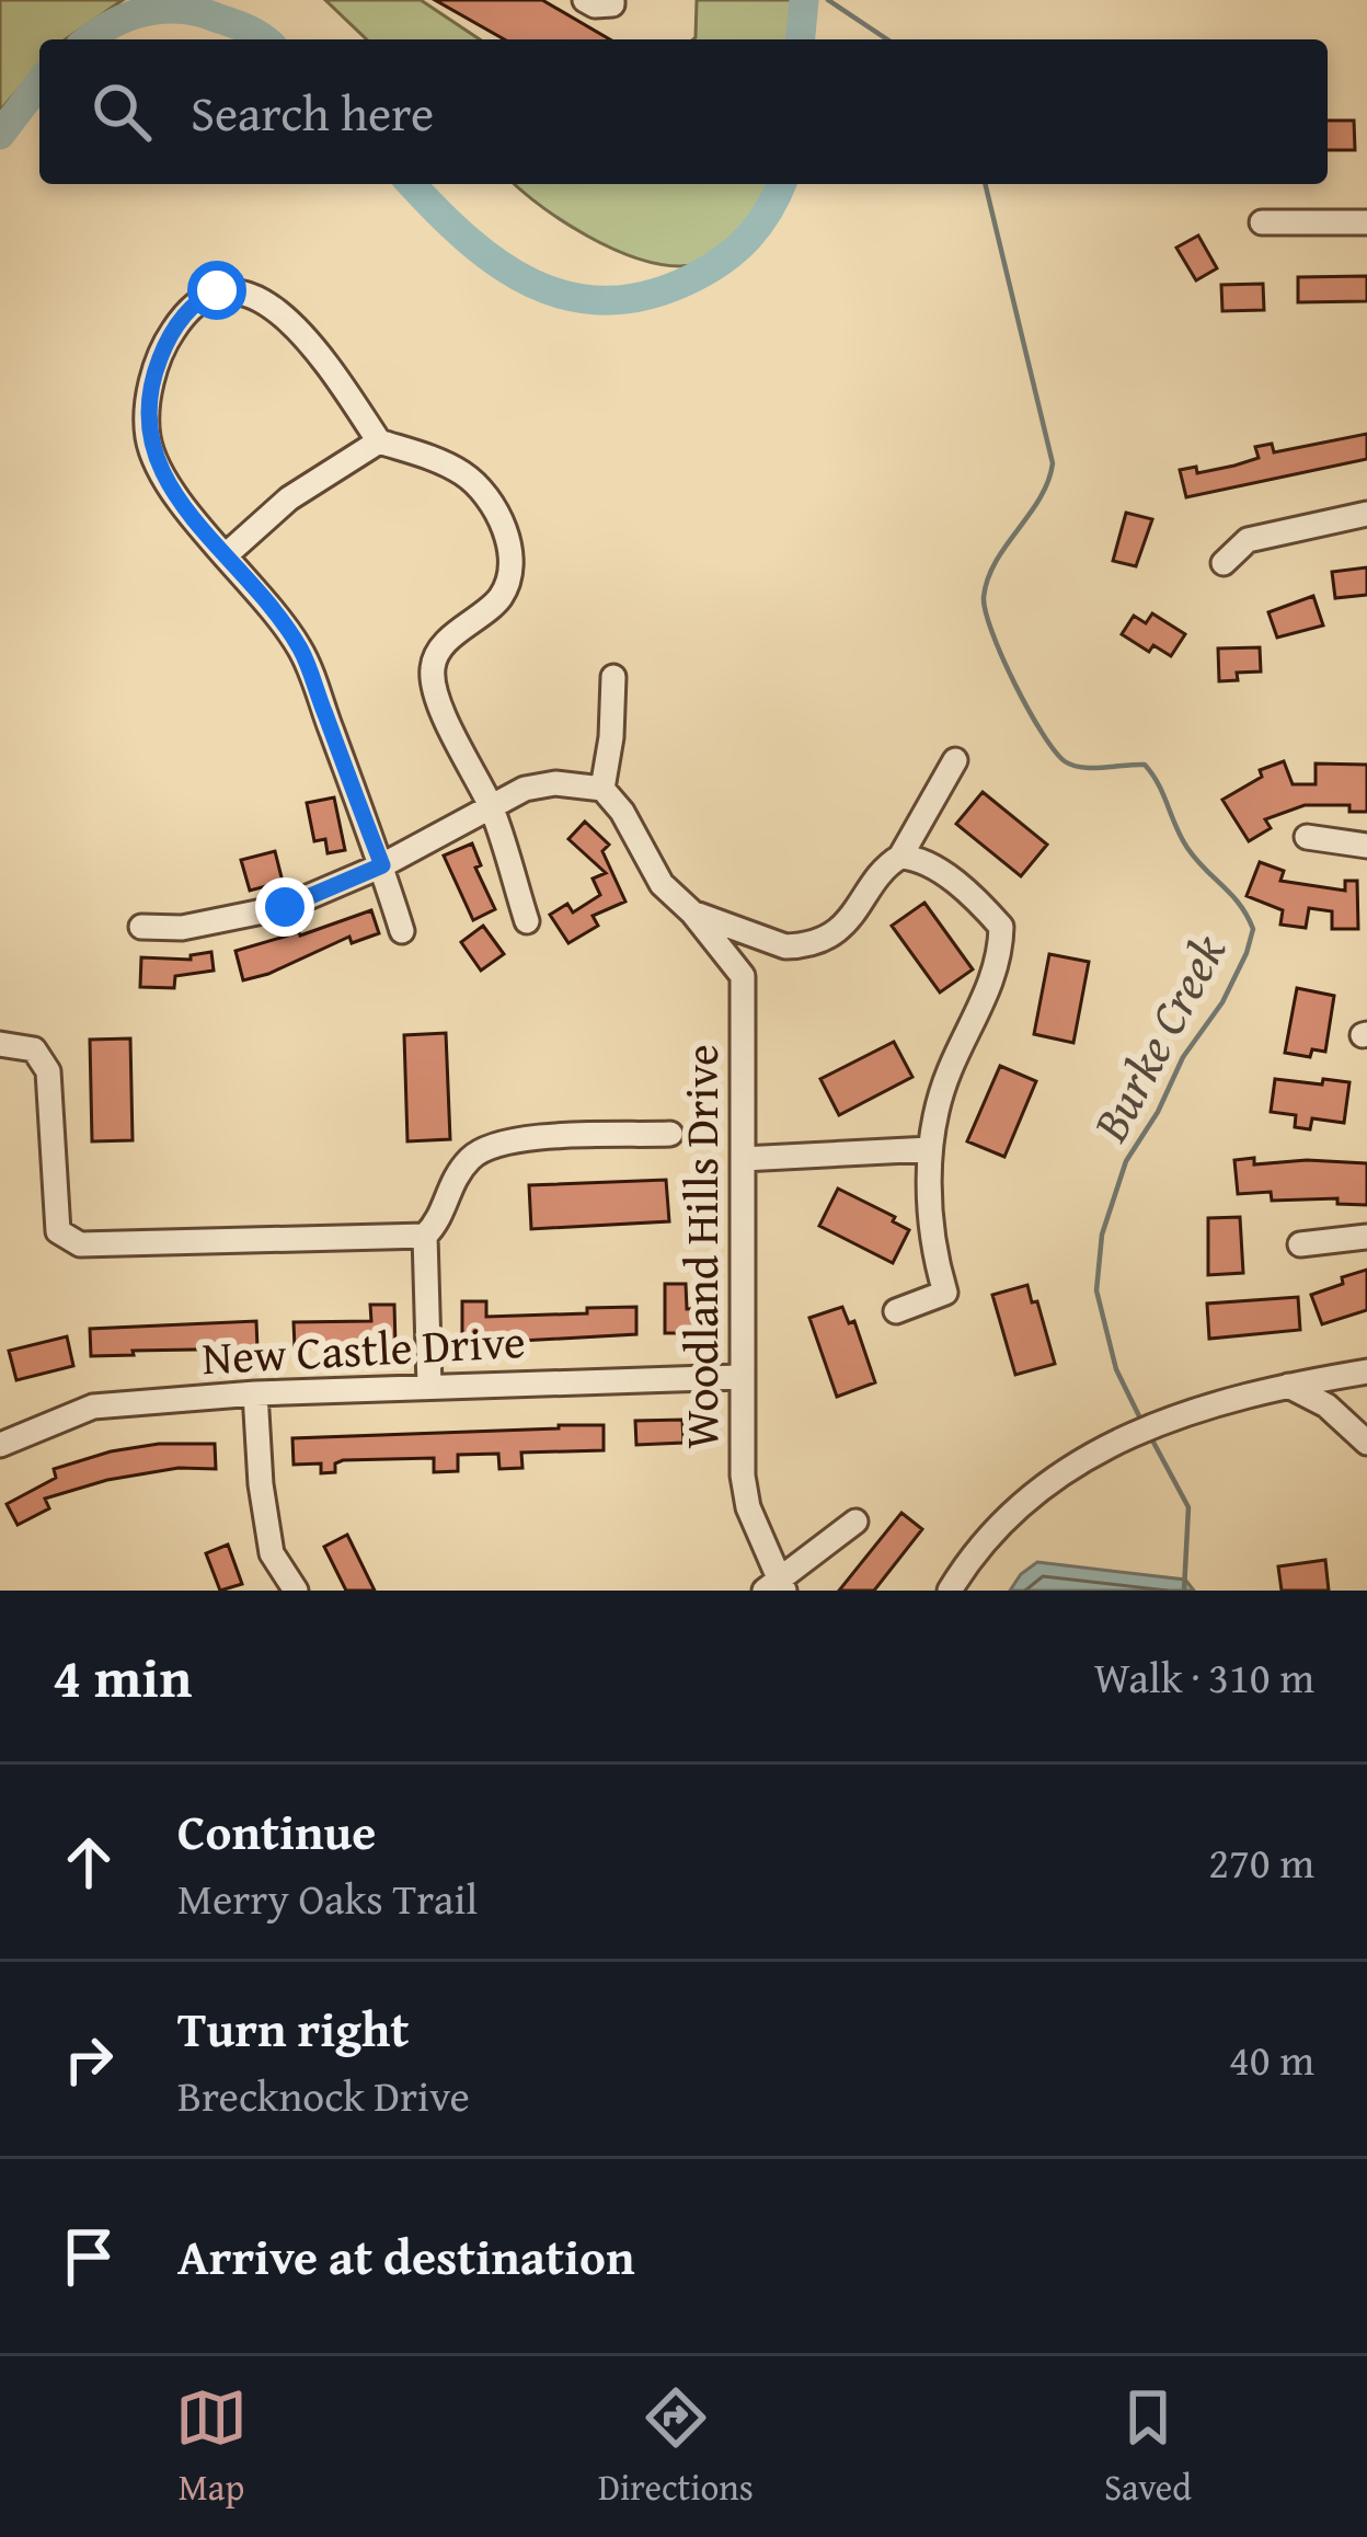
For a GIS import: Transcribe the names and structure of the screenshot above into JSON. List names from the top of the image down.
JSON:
{
  "streets": {
    "street": ["Woodland Hills Drive", "New Castle Drive"]
  },
  "crossings": [
    ["Woodland Hills Drive", "New Castle Drive"]
  ],
  "water": ["Burke Creek"],
  "page": {
    "search": "Search here",
    "heading": ["4 min", "Walk · 310 m"],
    "list": [
      ["Continue", "Merry Oaks Trail", "270 m"],
      ["Turn right", "Brecknock Drive", "40 m"],
      "Arrive at destination"
    ],
    "nav": ["Map", "Directions", "Saved"]
  }
}
